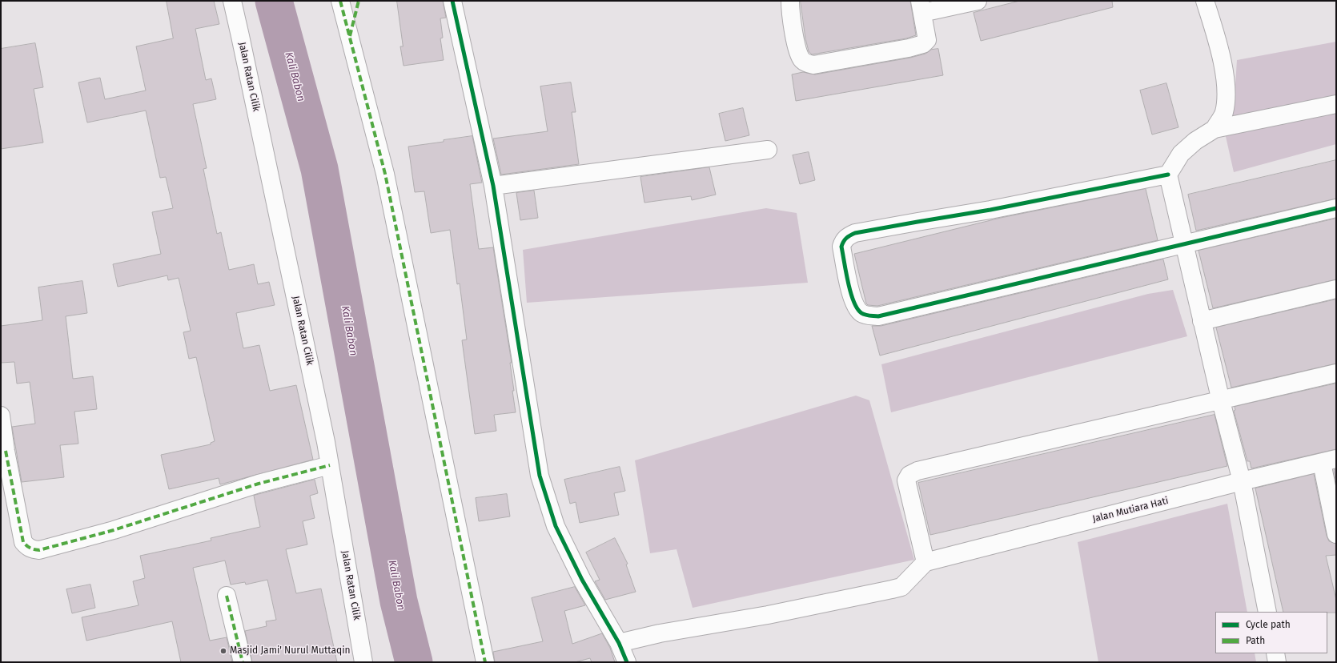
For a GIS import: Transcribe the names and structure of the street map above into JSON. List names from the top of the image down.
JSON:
{
  "streets": {
    "street": ["Jalan Ratan Cilik", "Jalan Mutiara Hati"]
  },
  "water": ["Kali Babon"],
  "places": ["Masjid Jami' Nurul Muttaqin"],
  "legend": ["Cycle path", "Path"]
}
